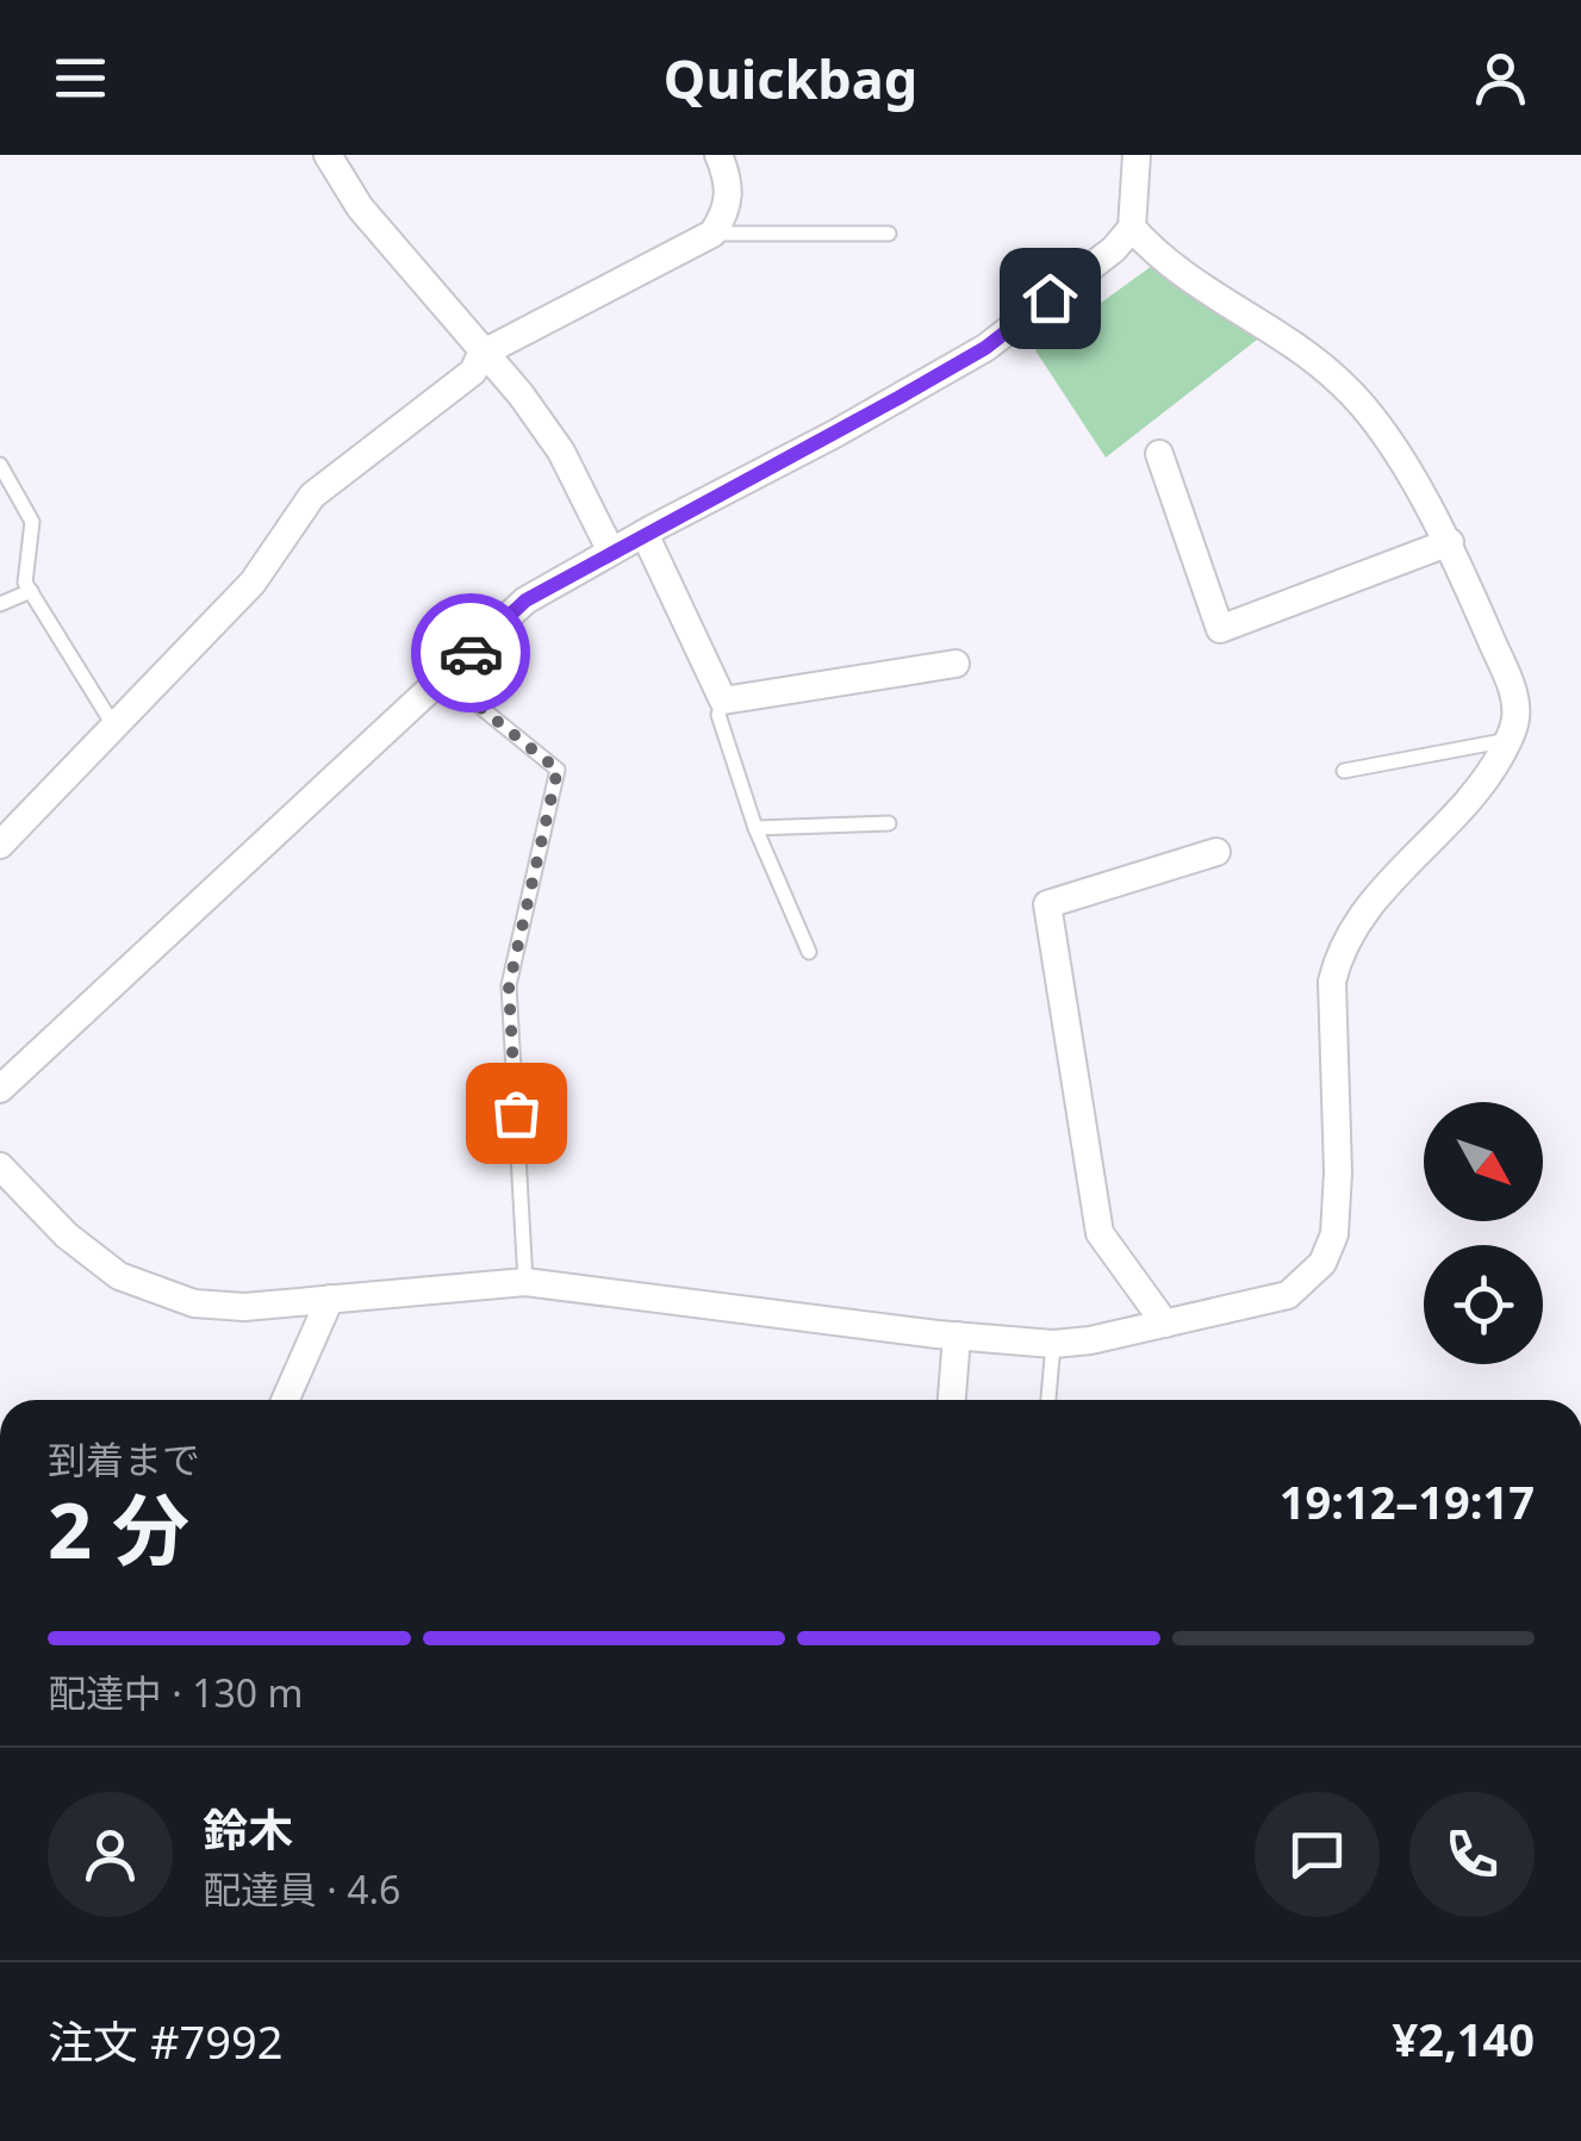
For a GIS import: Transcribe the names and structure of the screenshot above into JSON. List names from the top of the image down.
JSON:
{
  "north": "bottom right",
  "page": {
    "header": "Quickbag",
    "heading": ["2 分", "到着まで", "19:12–19:17"],
    "panel": [
      "鈴木",
      "配達員 · 4.6",
      "注文 #7992",
      "¥2,140"
    ],
    "bar": "配達中 · 130 m"
  }
}
